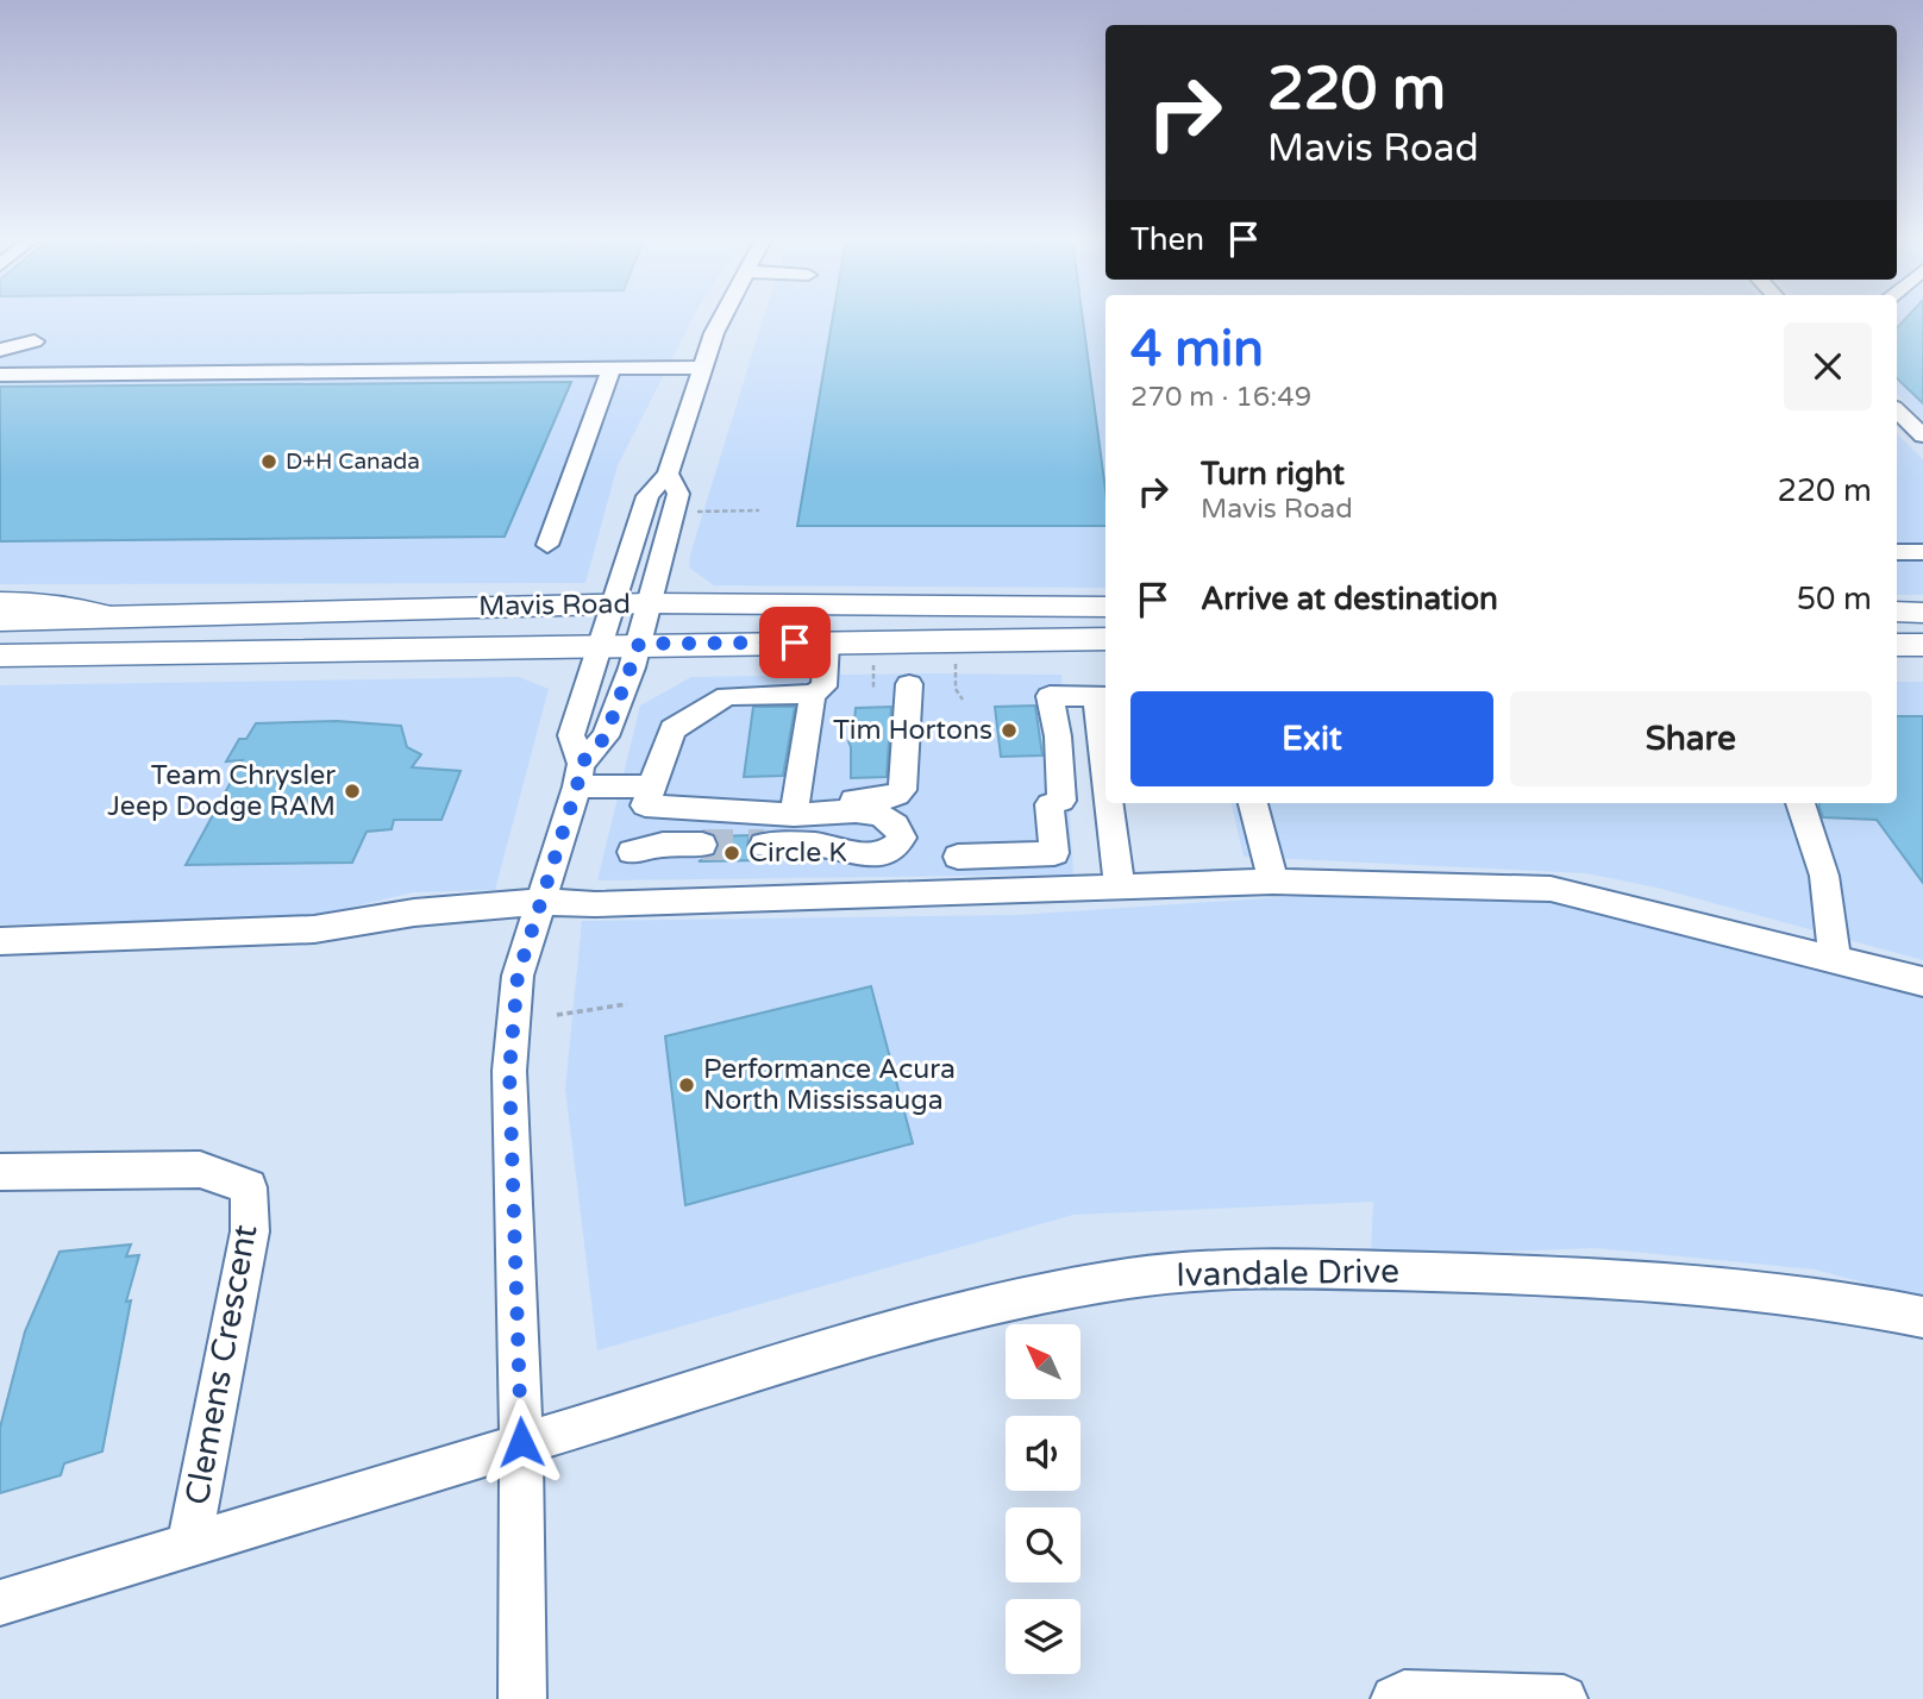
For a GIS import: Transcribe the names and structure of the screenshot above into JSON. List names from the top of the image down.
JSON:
{
  "streets": {
    "main road": ["Mavis Road"],
    "street": ["Ivandale Drive", "Clemens Crescent"]
  },
  "crossings": [
    ["Ivandale Drive", "Clemens Crescent"]
  ],
  "places": [
    "D+H Canada",
    "Tim Hortons",
    "Team Chrysler Jeep Dodge RAM",
    "Circle K",
    "Performance Acura North Mississauga"
  ],
  "north": "top left",
  "page": {
    "turn": ["220 m", "Mavis Road"],
    "then": "Then",
    "heading": ["4 min", "270 m · 16:49"],
    "list": [
      {
        "name": "Turn right",
        "note": "Mavis Road",
        "value": "220 m"
      },
      {
        "name": "Arrive at destination",
        "value": "50 m"
      }
    ],
    "buttons": ["Exit", "Share"]
  }
}
